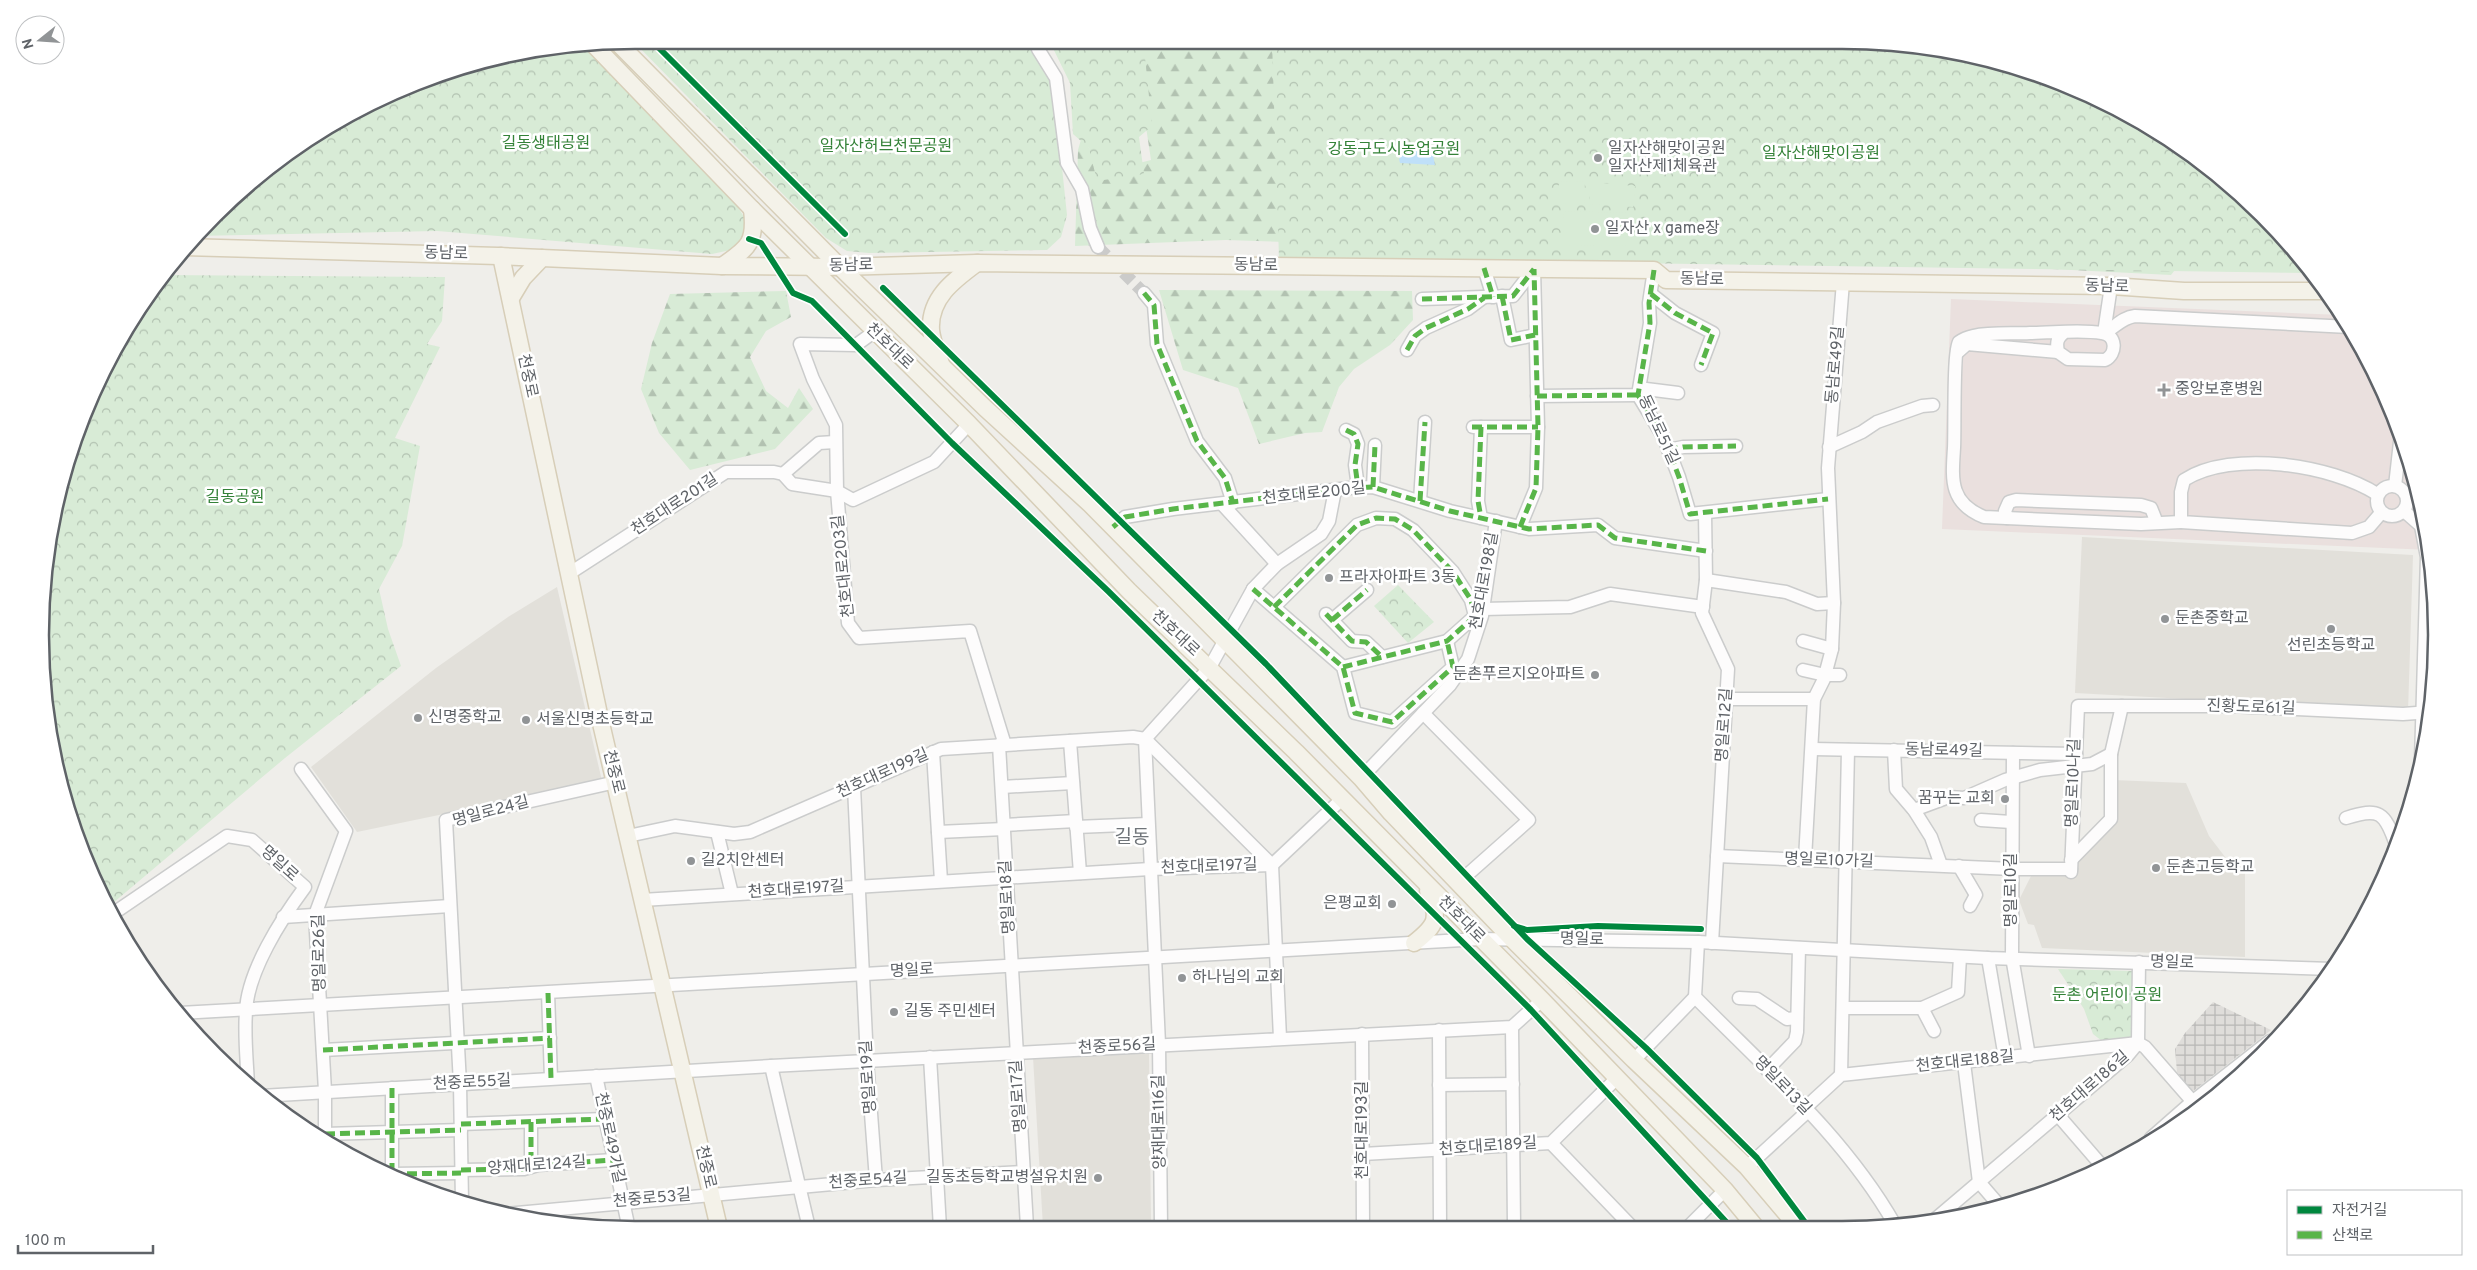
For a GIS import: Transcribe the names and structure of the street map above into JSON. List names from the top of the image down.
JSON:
{
  "streets": {
    "main road": ["동남로", "천호대로", "천중로"],
    "street": [
      "동남로49길",
      "동남로51길",
      "천호대로200길",
      "천호대로201길",
      "천호대로203길",
      "천호대로198길",
      "진황도로61길",
      "명일로12길",
      "천호대로199길",
      "명일로10나길",
      "명일로24길",
      "명일로10가길",
      "명일로",
      "천호대로197길",
      "명일로10길",
      "명일로18길",
      "명일로26길",
      "천중로56길",
      "천호대로188길",
      "명일로19길",
      "천중로55길",
      "명일로13길",
      "천호대로186길",
      "명일로17길",
      "양재대로116길",
      "천호대로193길",
      "천중로49가길",
      "천호대로189길",
      "양재대로124길",
      "천중로54길",
      "천중로53길"
    ]
  },
  "crossings": [
    ["동남로", "천호대로"],
    ["동남로", "동남로49길"],
    ["동남로", "천중로"],
    ["동남로", "동남로51길"],
    ["천호대로", "천호대로200길"],
    ["천호대로", "천호대로201길"],
    ["천호대로", "천호대로203길"],
    ["천호대로", "천호대로198길"],
    ["천호대로", "명일로"],
    ["천호대로", "천호대로197길"],
    ["천호대로", "천호대로189길"],
    ["동남로49길", "명일로10나길"],
    ["동남로49길", "명일로10가길"],
    ["동남로49길", "명일로10길"],
    ["천중로", "천호대로201길"],
    ["천중로", "천호대로199길"],
    ["천중로", "명일로24길"],
    ["천중로", "명일로"],
    ["천중로", "천호대로197길"],
    ["천중로", "천중로56길"],
    ["천중로", "천중로55길"],
    ["천중로", "천중로54길"],
    ["천중로", "천중로53길"],
    ["동남로51길", "명일로12길"],
    ["천호대로200길", "천호대로198길"],
    ["천호대로200길", "명일로12길"],
    ["천호대로201길", "천호대로203길"],
    ["천호대로203길", "천호대로199길"],
    ["천호대로203길", "명일로18길"],
    ["진황도로61길", "명일로10나길"],
    ["명일로12길", "명일로10가길"],
    ["명일로12길", "명일로"],
    ["천호대로199길", "천호대로197길"],
    ["천호대로199길", "명일로18길"],
    ["천호대로199길", "양재대로116길"],
    ["명일로24길", "명일로"],
    ["명일로10가길", "명일로10길"],
    ["명일로", "천호대로197길"],
    ["명일로", "명일로10길"],
    ["명일로", "명일로18길"],
    ["명일로", "명일로26길"],
    ["명일로", "명일로19길"],
    ["명일로", "천호대로186길"],
    ["명일로", "명일로17길"],
    ["명일로", "양재대로116길"],
    ["천호대로197길", "명일로18길"],
    ["천호대로197길", "명일로19길"],
    ["천호대로197길", "양재대로116길"],
    ["명일로18길", "명일로17길"],
    ["명일로26길", "천중로55길"],
    ["천중로56길", "명일로19길"],
    ["천중로56길", "천중로55길"],
    ["천중로56길", "명일로17길"],
    ["천중로56길", "양재대로116길"],
    ["천중로56길", "천호대로193길"],
    ["천호대로188길", "천호대로186길"],
    ["명일로19길", "천중로54길"],
    ["천중로55길", "천중로49가길"],
    ["명일로17길", "천중로54길"],
    ["천호대로193길", "천호대로189길"],
    ["천중로49가길", "양재대로124길"],
    ["천중로49가길", "천중로53길"],
    ["천중로54길", "천중로53길"]
  ],
  "districts": ["길동"],
  "parks": [
    "길동생태공원",
    "일자산허브천문공원",
    "강동구도시농업공원",
    "일자산해맞이공원",
    "길동공원",
    "둔촌 어린이 공원"
  ],
  "places": {
    "other": [
      "일자산해맞이공원 일자산제1체육관",
      "일자산 x game장",
      "프라자아파트 3동",
      "둔촌중학교",
      "선린초등학교",
      "둔촌푸르지오아파트",
      "신명중학교",
      "서울신명초등학교",
      "꿈꾸는 교회",
      "길2치안센터",
      "둔촌고등학교",
      "은평교회",
      "하나님의 교회",
      "길동 주민센터",
      "길동초등학교병설유치원"
    ],
    "health": ["중앙보훈병원"]
  },
  "legend": ["자전거길", "산책로"],
  "scale_bar": "100 m",
  "north": "left"
}
